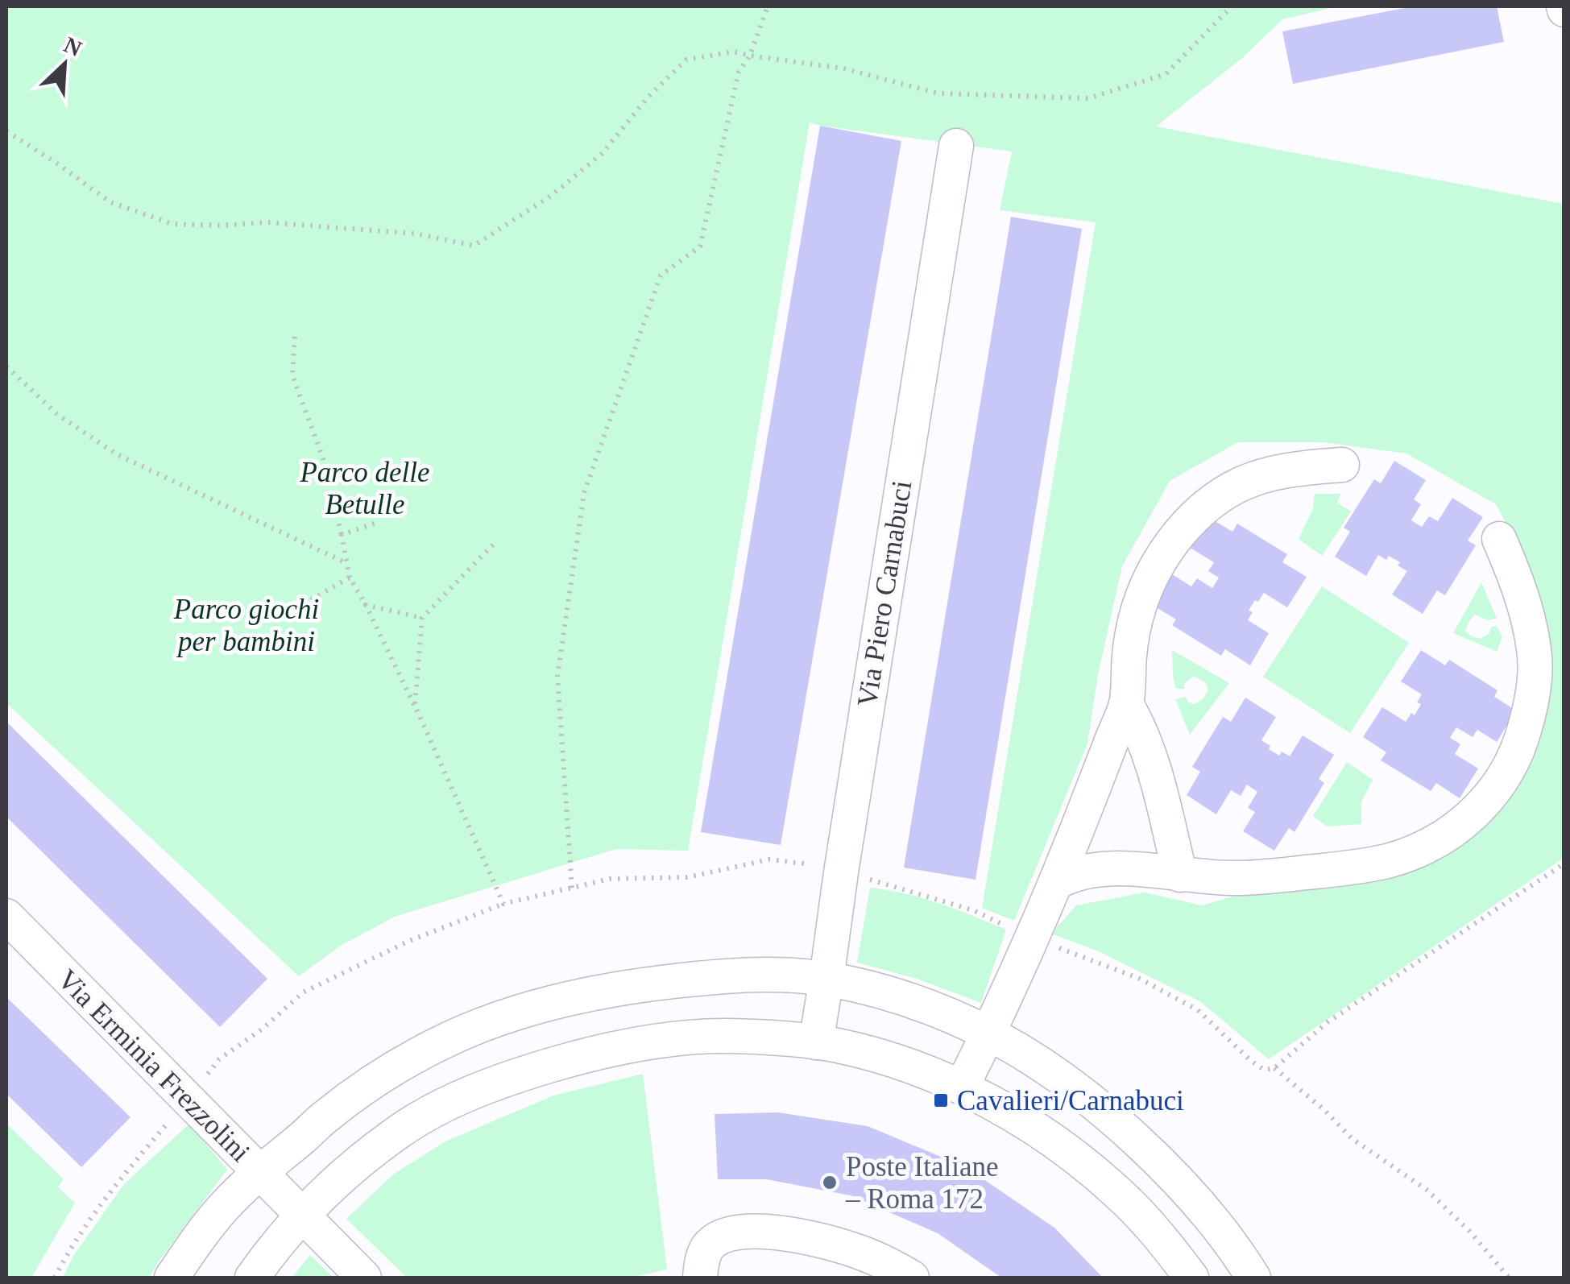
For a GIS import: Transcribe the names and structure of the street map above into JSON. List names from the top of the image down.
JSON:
{
  "streets": {
    "street": ["Via Piero Carnabuci", "Via Erminia Frezzolini"]
  },
  "parks": ["Parco delle Betulle", "Parco giochi per bambini"],
  "places": {
    "transit": ["Cavalieri/Carnabuci"],
    "other": ["Poste Italiane – Roma 172"]
  },
  "north": "top right"
}
